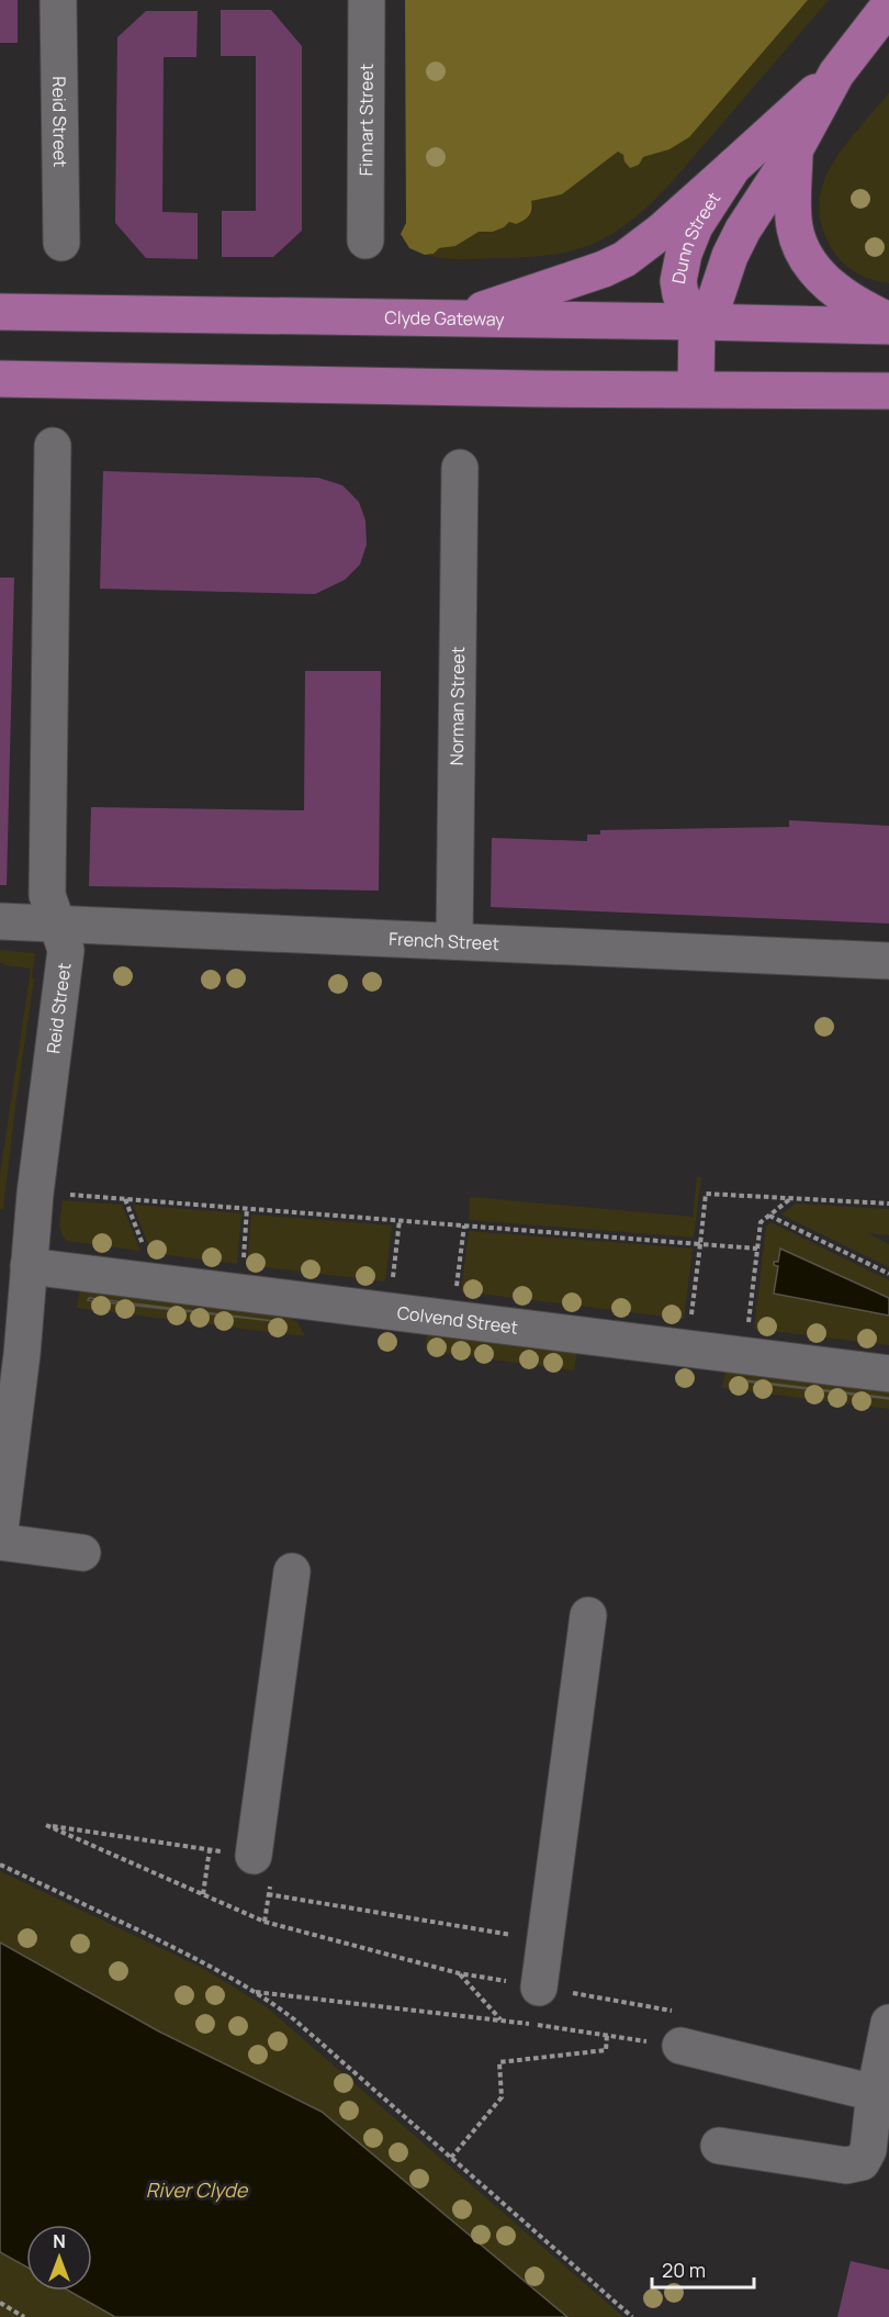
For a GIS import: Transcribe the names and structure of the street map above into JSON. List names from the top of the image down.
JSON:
{
  "streets": {
    "main road": ["Dunn Street", "Clyde Gateway"],
    "street": [
      "Finnart Street",
      "Reid Street",
      "Norman Street",
      "French Street",
      "Colvend Street"
    ]
  },
  "crossings": [
    ["Reid Street", "French Street"],
    ["Reid Street", "Colvend Street"],
    ["Dunn Street", "Clyde Gateway"],
    ["Norman Street", "French Street"]
  ],
  "water": ["River Clyde"],
  "scale_bar": "20 m",
  "north": "top"
}
